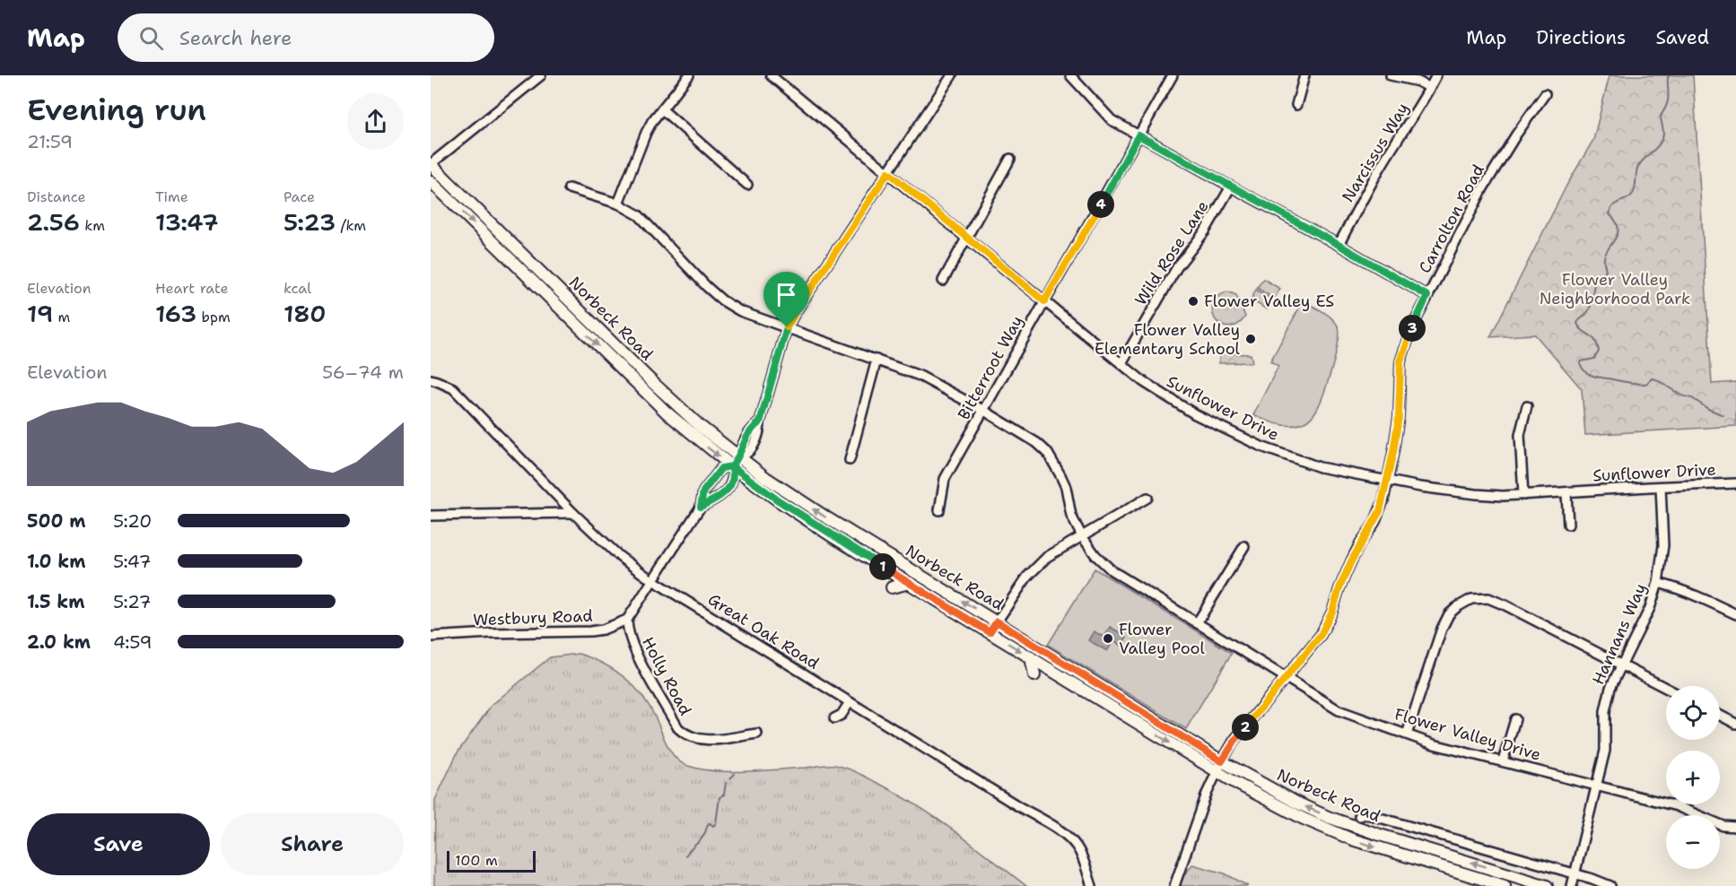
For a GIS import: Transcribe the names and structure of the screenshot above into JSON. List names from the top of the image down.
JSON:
{
  "streets": {
    "main road": ["Norbeck Road"],
    "street": [
      "Narcissus Way",
      "Carrolton Road",
      "Wild Rose Lane",
      "Bitterroot Way",
      "Sunflower Drive",
      "Westbury Road",
      "Great Oak Road",
      "Hannans Way",
      "Holly Road",
      "Flower Valley Drive"
    ]
  },
  "crossings": [
    ["Carrolton Road", "Norbeck Road"],
    ["Carrolton Road", "Sunflower Drive"],
    ["Carrolton Road", "Flower Valley Drive"],
    ["Wild Rose Lane", "Sunflower Drive"],
    ["Norbeck Road", "Hannans Way"],
    ["Bitterroot Way", "Sunflower Drive"],
    ["Bitterroot Way", "Flower Valley Drive"],
    ["Sunflower Drive", "Hannans Way"],
    ["Westbury Road", "Holly Road"],
    ["Hannans Way", "Flower Valley Drive"]
  ],
  "parks": ["Flower Valley Neighborhood Park"],
  "places": ["Flower Valley ES", "Flower Valley Elementary School", "Flower Valley Pool"],
  "scale_bar": "100 m",
  "page": {
    "header": "Map",
    "search": "Search here",
    "nav": ["Map", "Directions", "Saved"],
    "heading": ["Evening run", "21:59"],
    "stats": [
      ["Distance", "2.56 km"],
      ["Time", "13:47"],
      ["Pace", "5:23 /km"],
      ["Elevation", "19 m"],
      ["Heart rate", "163 bpm"],
      ["kcal", "180"]
    ],
    "pins": [
      "4",
      "3",
      "1",
      "2"
    ],
    "chart": ["Elevation", "56–74 m"],
    "list": [
      {
        "name": "500 m",
        "note": "5:20"
      },
      {
        "name": "1.0 km",
        "note": "5:47"
      },
      {
        "name": "1.5 km",
        "note": "5:27"
      },
      {
        "name": "2.0 km",
        "note": "4:59"
      }
    ],
    "map_buttons": ["+", "−"],
    "buttons": ["Save", "Share"],
    "scale": "100 m"
  }
}
